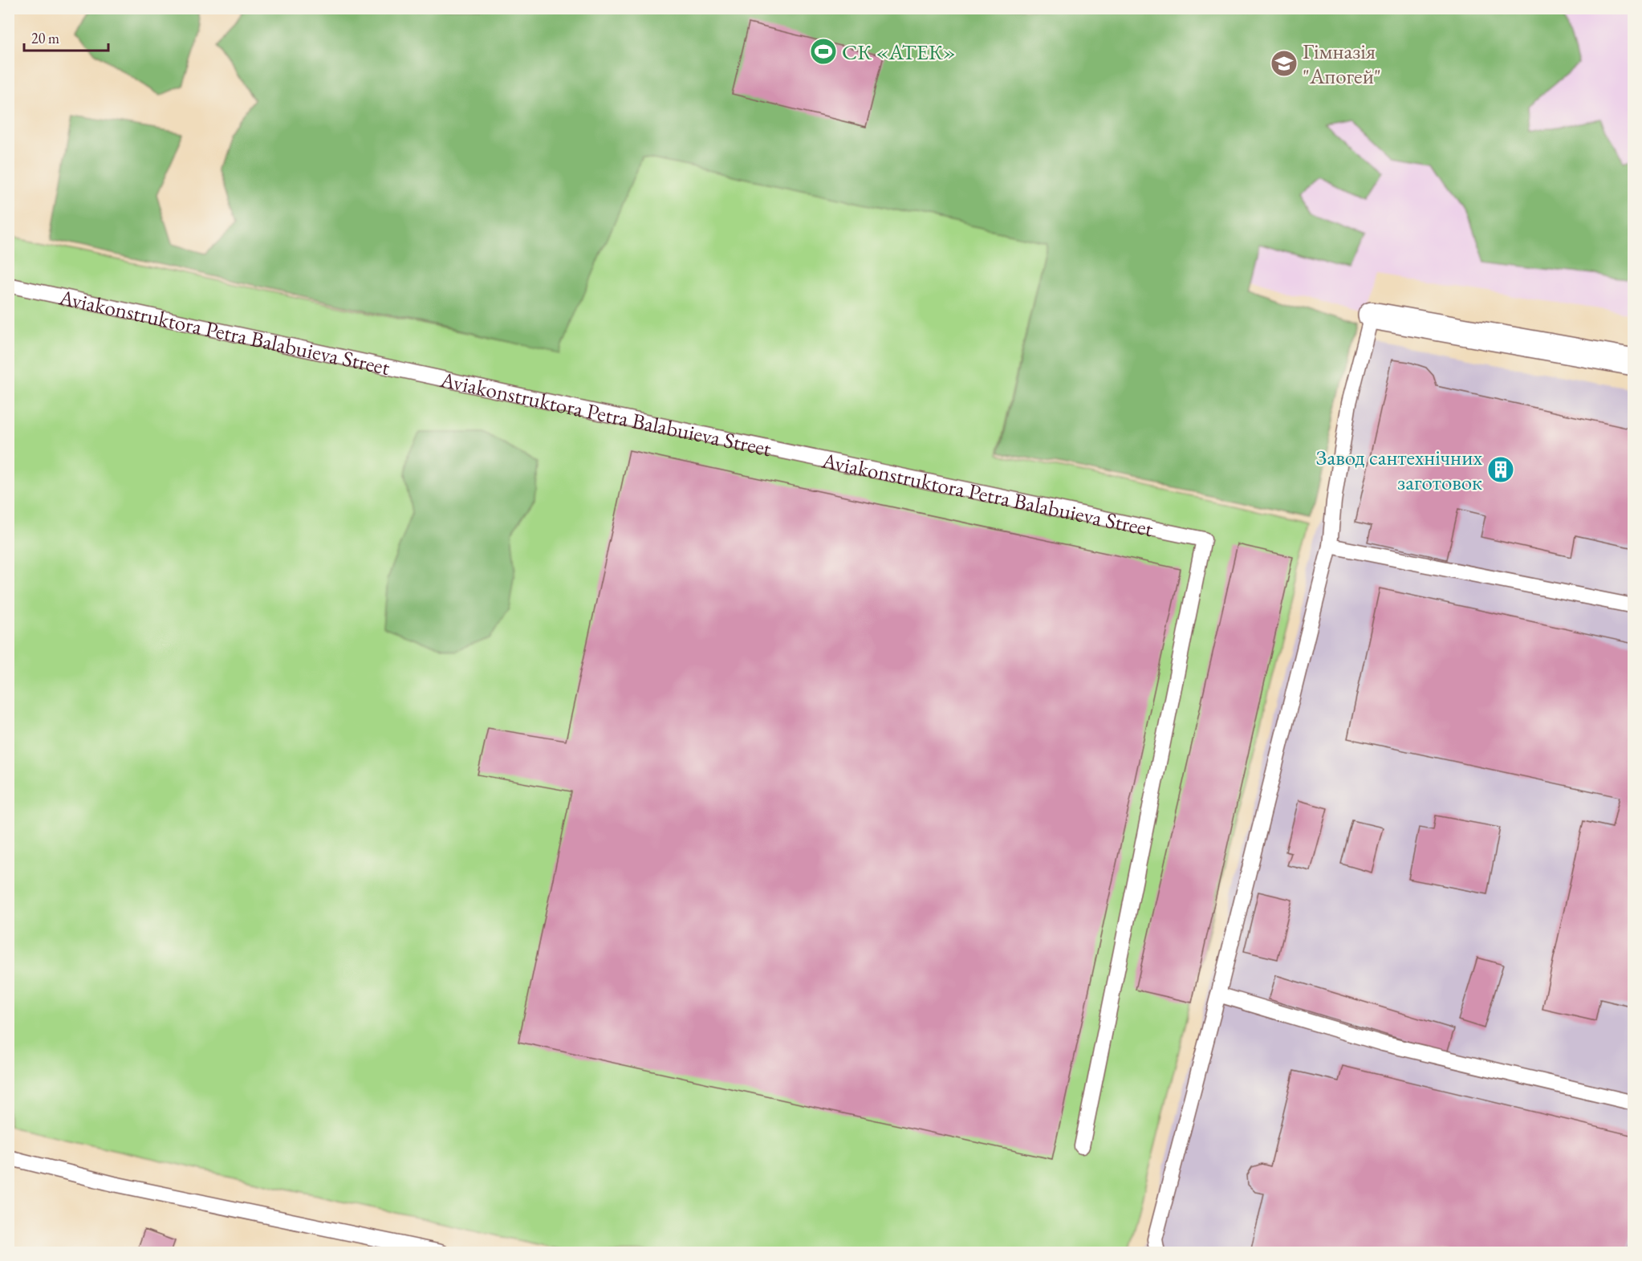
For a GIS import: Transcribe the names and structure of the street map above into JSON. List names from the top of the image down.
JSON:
{
  "streets": {
    "lane": ["Aviakonstruktora Petra Balabuieva Street"]
  },
  "places": {
    "sports": ["СК «АТЕК»"],
    "school or university": ["Гімназія \"Апогей\""],
    "building": ["Завод сантехнічних заготовок"]
  },
  "scale_bar": "20 m"
}
